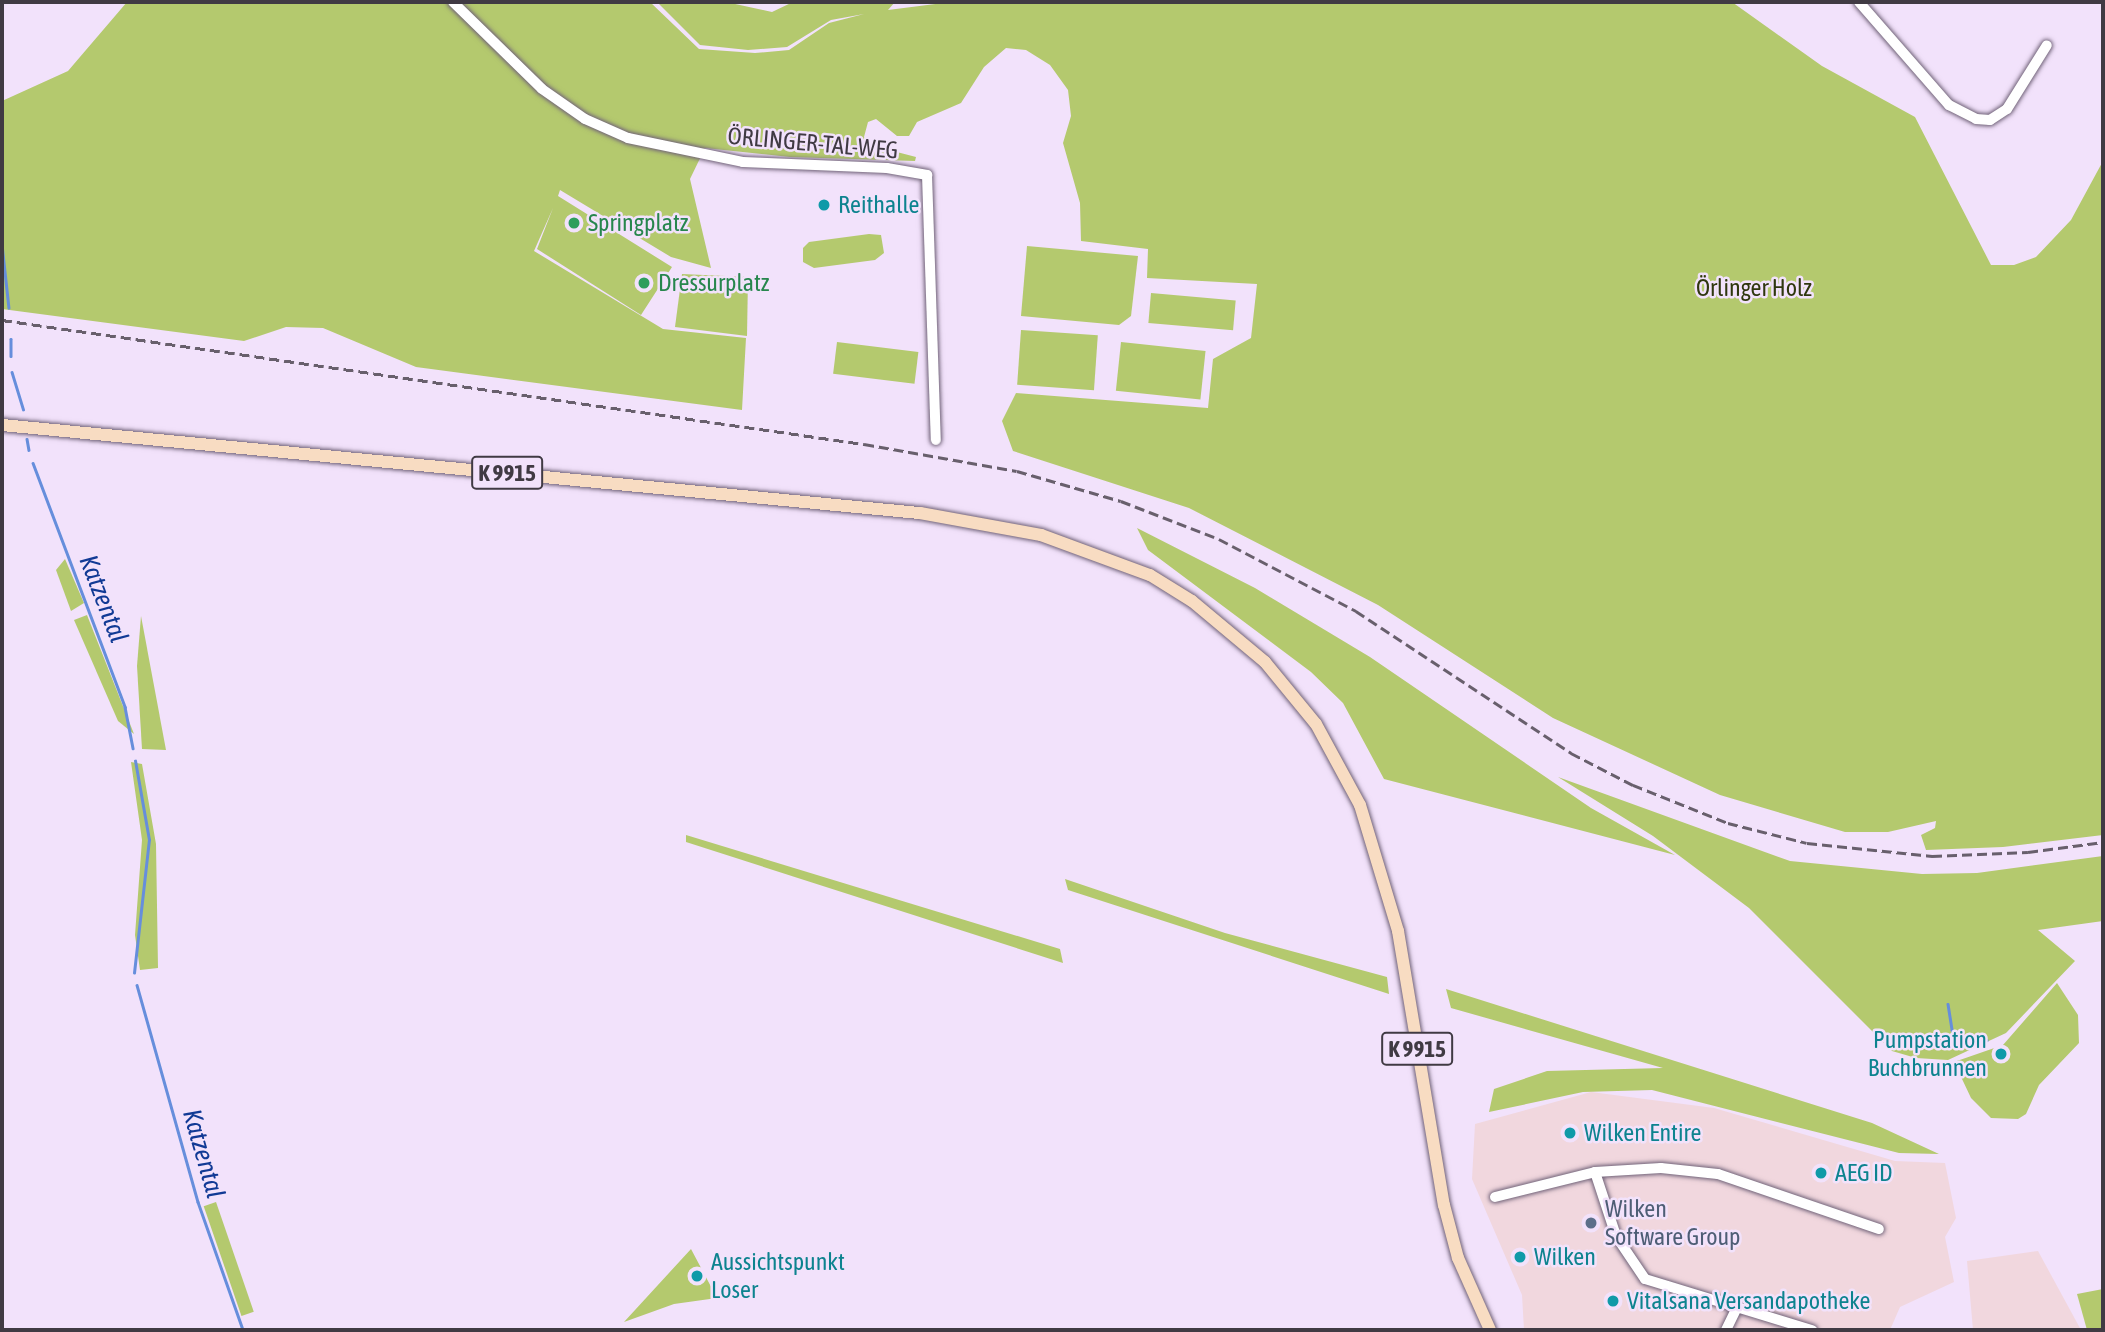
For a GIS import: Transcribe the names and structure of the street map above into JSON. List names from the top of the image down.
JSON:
{
  "streets": {
    "main road": ["K 9915"],
    "street": ["ÖRLINGER-TAL-WEG"]
  },
  "water": ["Katzental"],
  "parks": ["Örlinger Holz"],
  "places": [
    "Reithalle",
    "Springplatz",
    "Dressurplatz",
    "Pumpstation Buchbrunnen",
    "Wilken Entire",
    "AEG ID",
    "Wilken Software Group",
    "Wilken",
    "Aussichtspunkt Loser",
    "Vitalsana Versandapotheke"
  ]
}
